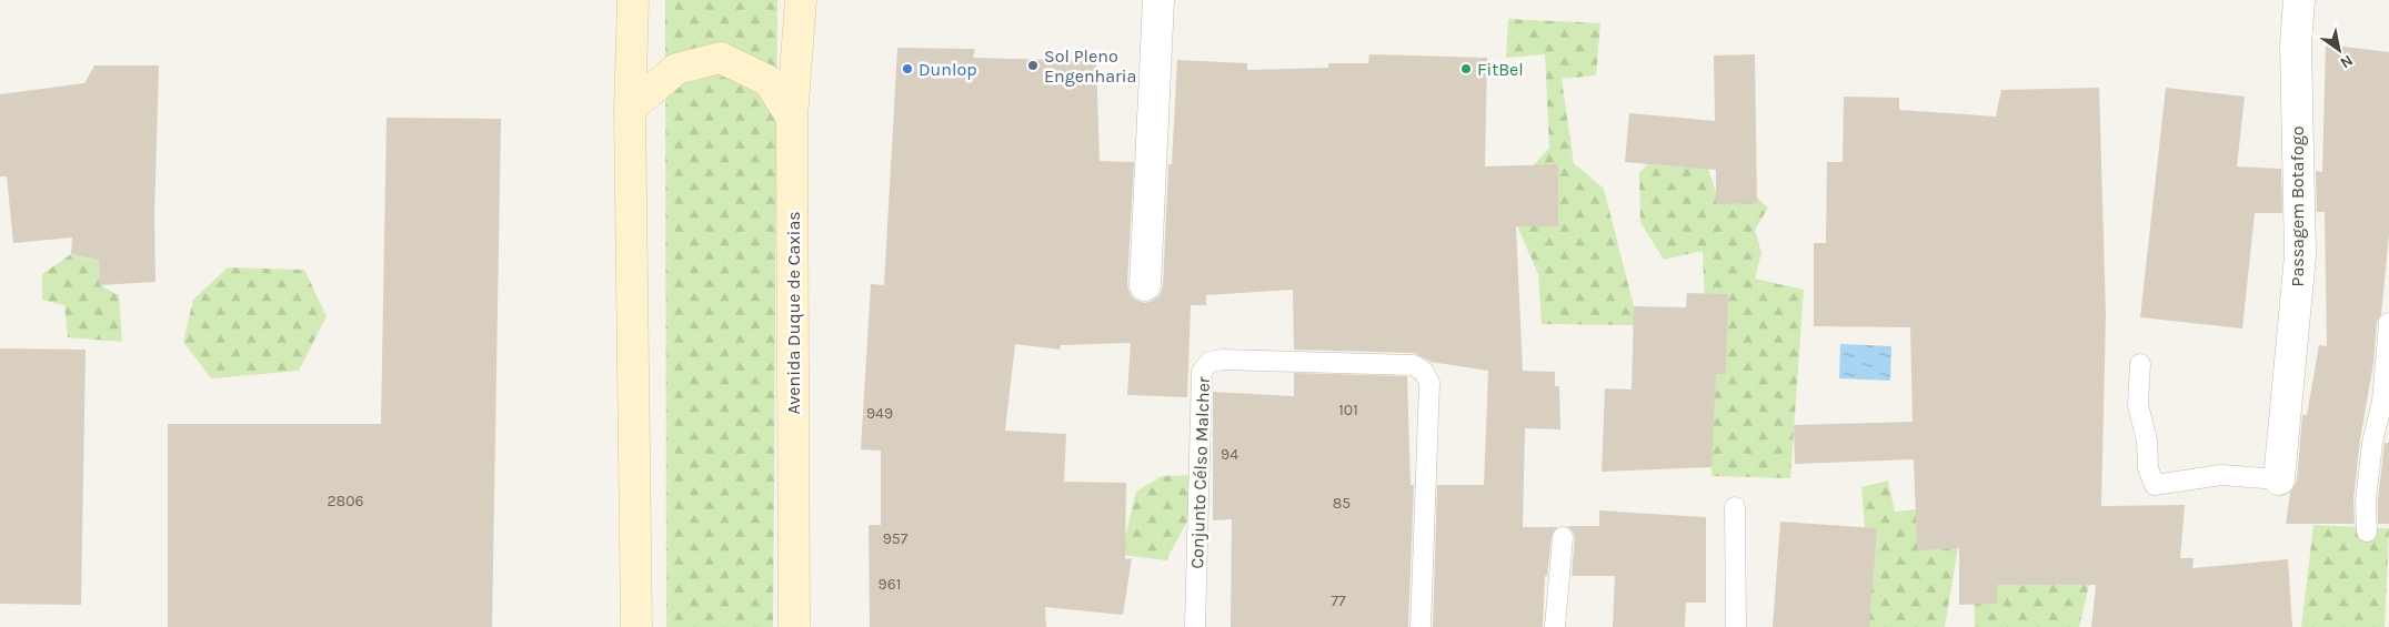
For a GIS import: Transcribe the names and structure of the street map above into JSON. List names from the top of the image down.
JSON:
{
  "streets": {
    "main road": ["Avenida Duque de Caxias"],
    "street": ["Passagem Botafogo"],
    "lane": ["Conjunto Célso Malcher"]
  },
  "places": ["Sol Pleno Engenharia", "Dunlop", "FitBel"],
  "house_numbers": [
    "101",
    "949",
    "94",
    "2806",
    "85",
    "957",
    "961",
    "77"
  ],
  "north": "bottom right"
}
